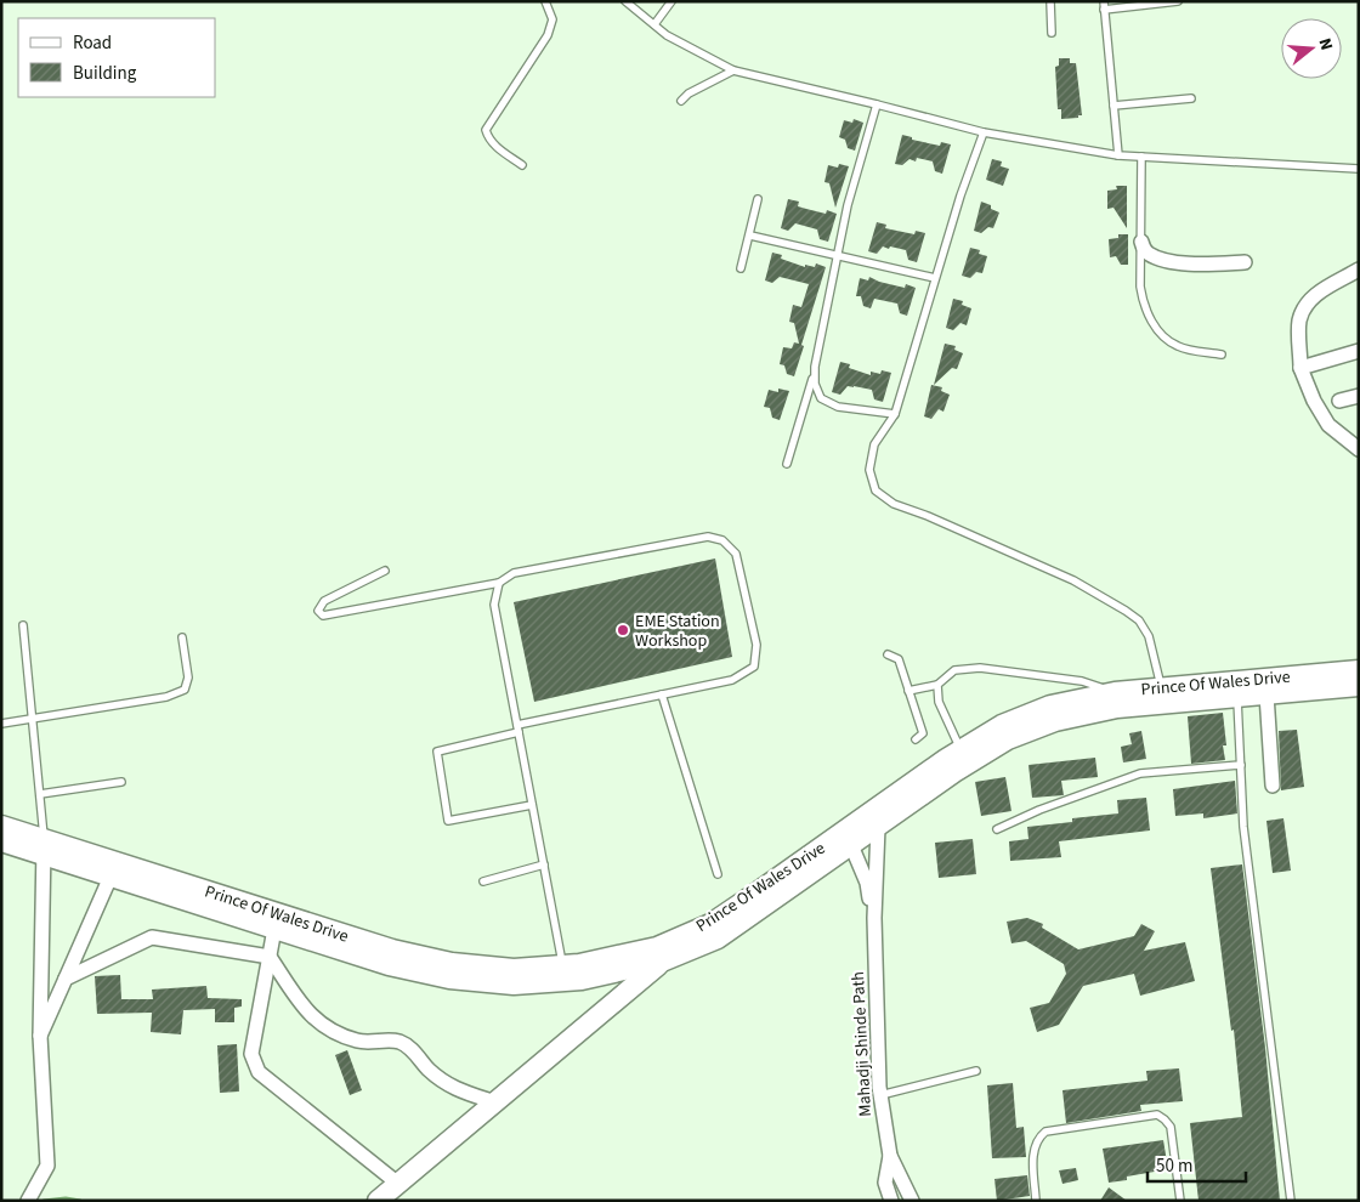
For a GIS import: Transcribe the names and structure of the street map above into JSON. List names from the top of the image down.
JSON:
{
  "streets": {
    "street": ["Prince Of Wales Drive", "Mahadji Shinde Path"]
  },
  "crossings": [
    ["Prince Of Wales Drive", "Mahadji Shinde Path"]
  ],
  "places": ["EME Station Workshop"],
  "legend": ["Road", "Building"],
  "scale_bar": "50 m",
  "north": "right"
}
